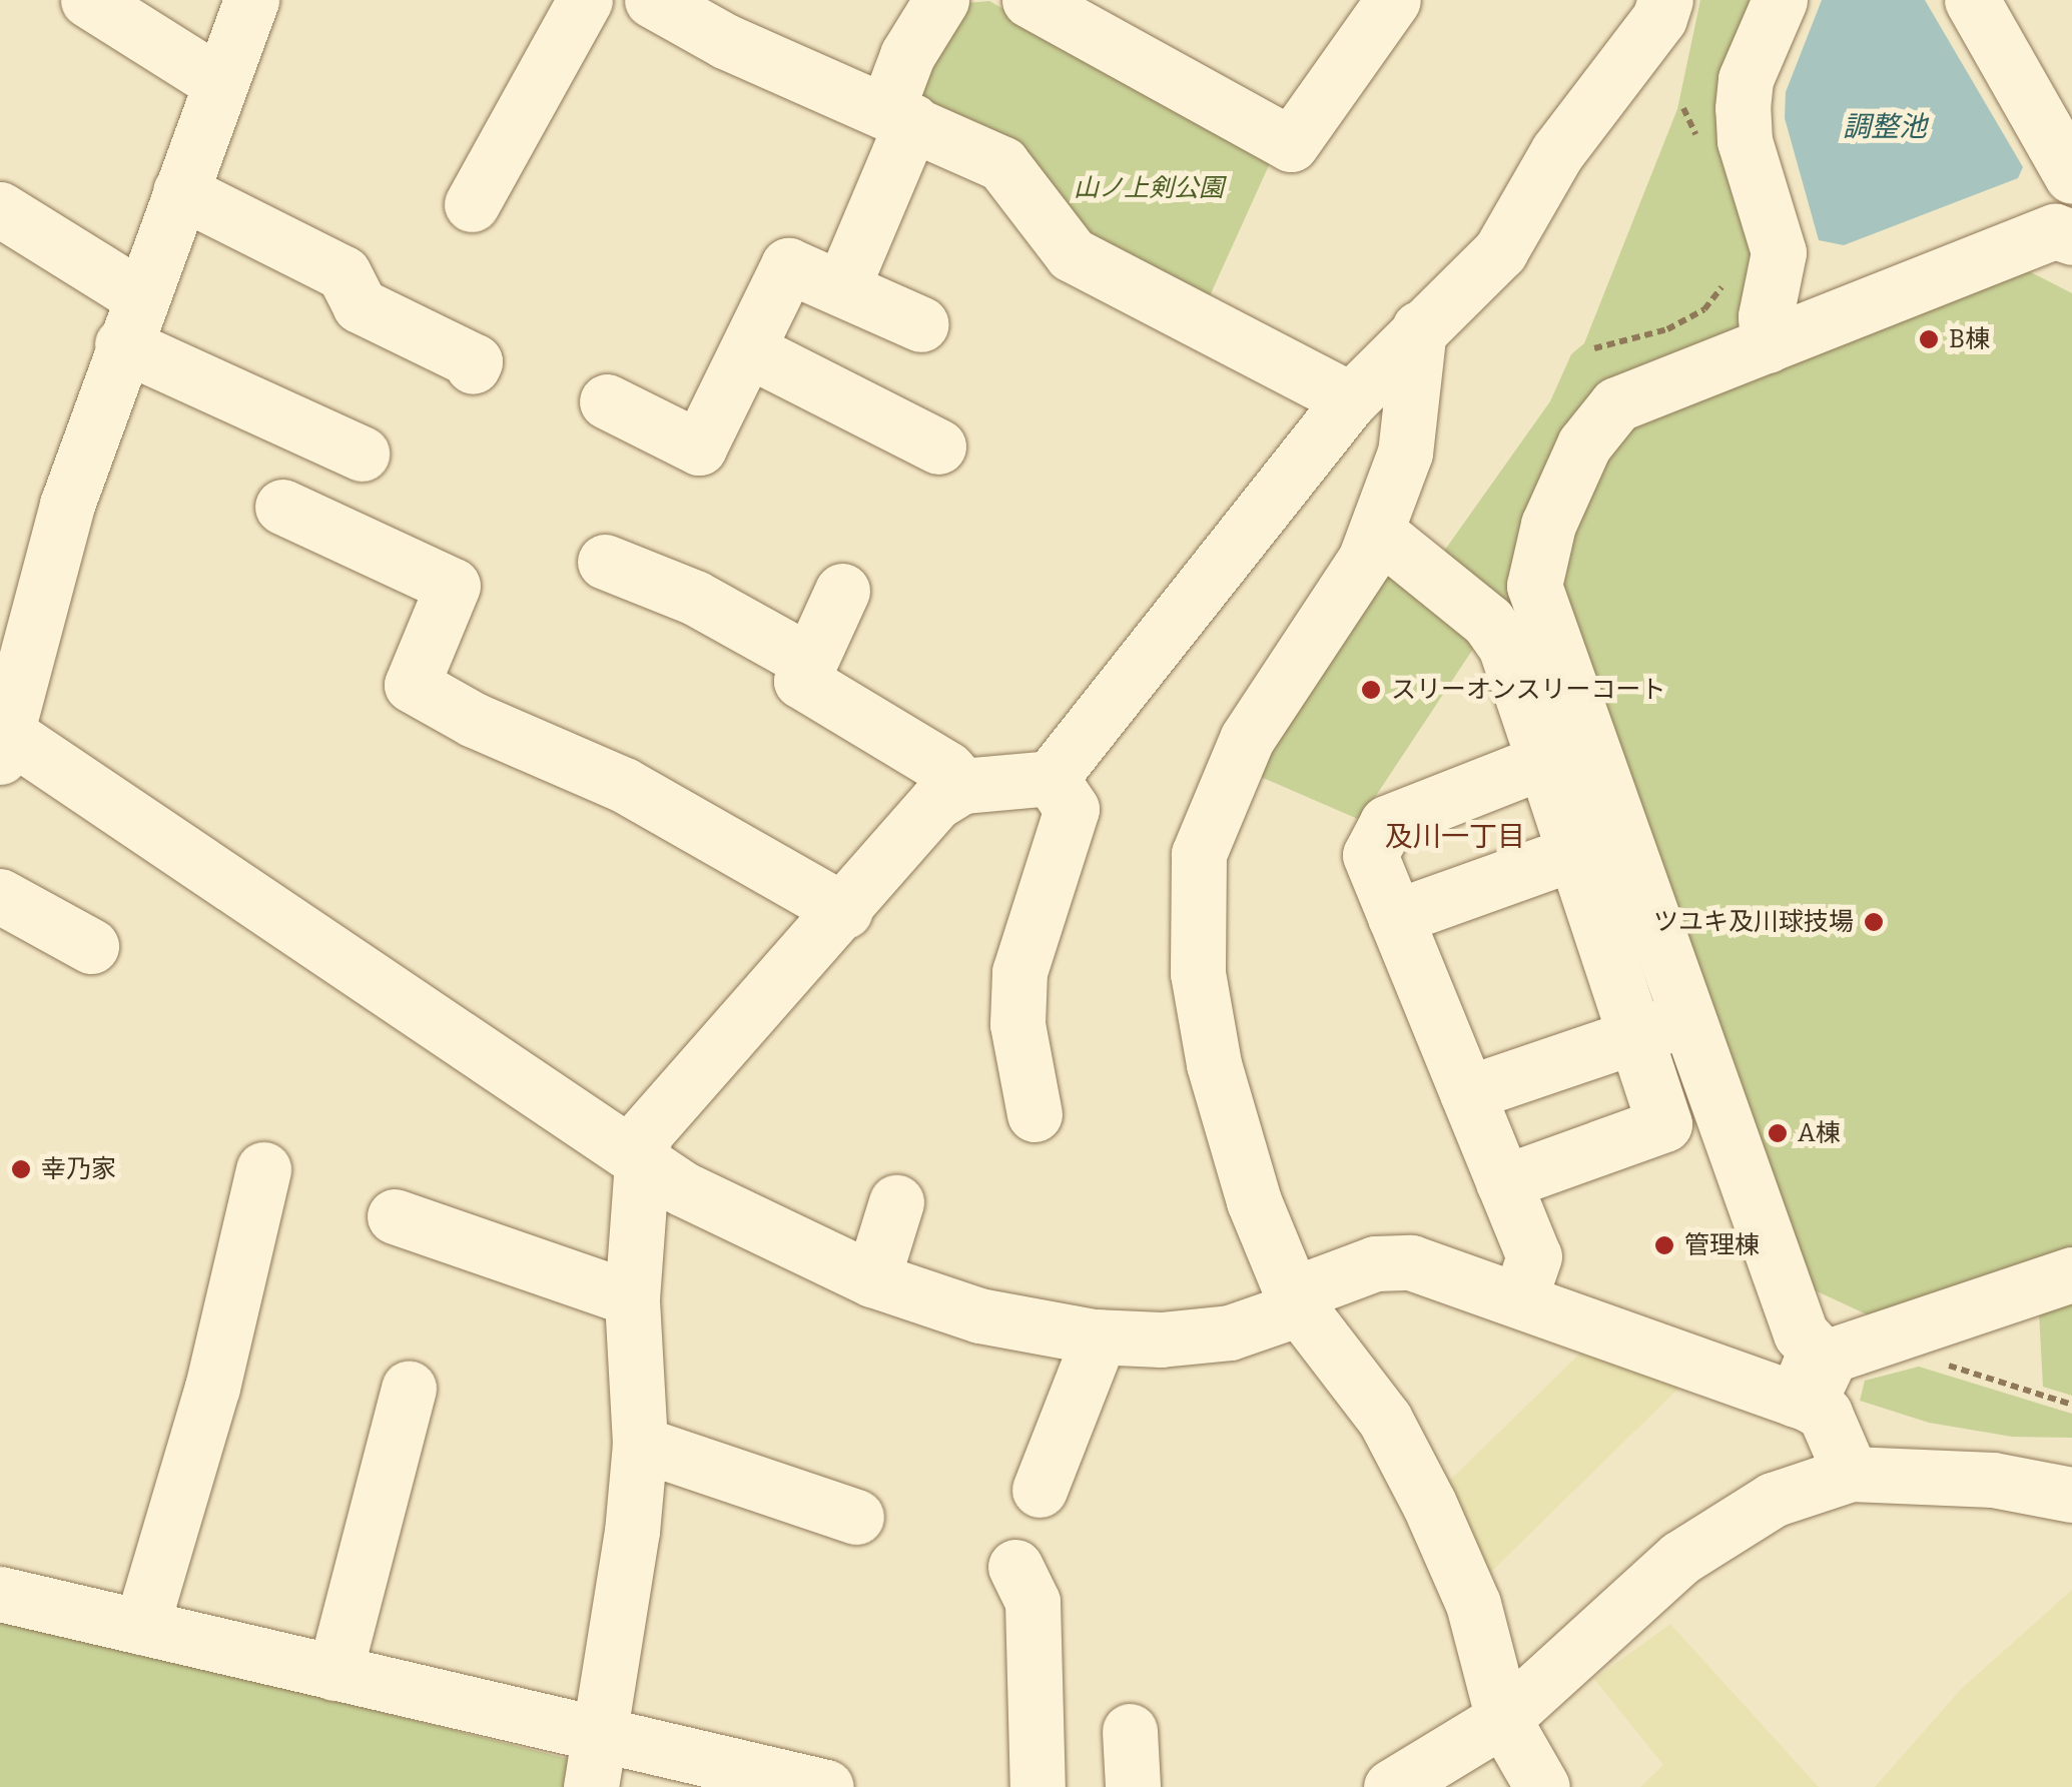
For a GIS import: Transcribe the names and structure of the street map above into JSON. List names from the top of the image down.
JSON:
{
  "districts": ["及川一丁目"],
  "water": ["調整池"],
  "parks": ["山ノ上剣公園"],
  "places": [
    "B棟",
    "スリーオンスリーコート",
    "ツユキ及川球技場",
    "A棟",
    "幸乃家",
    "管理棟"
  ]
}
